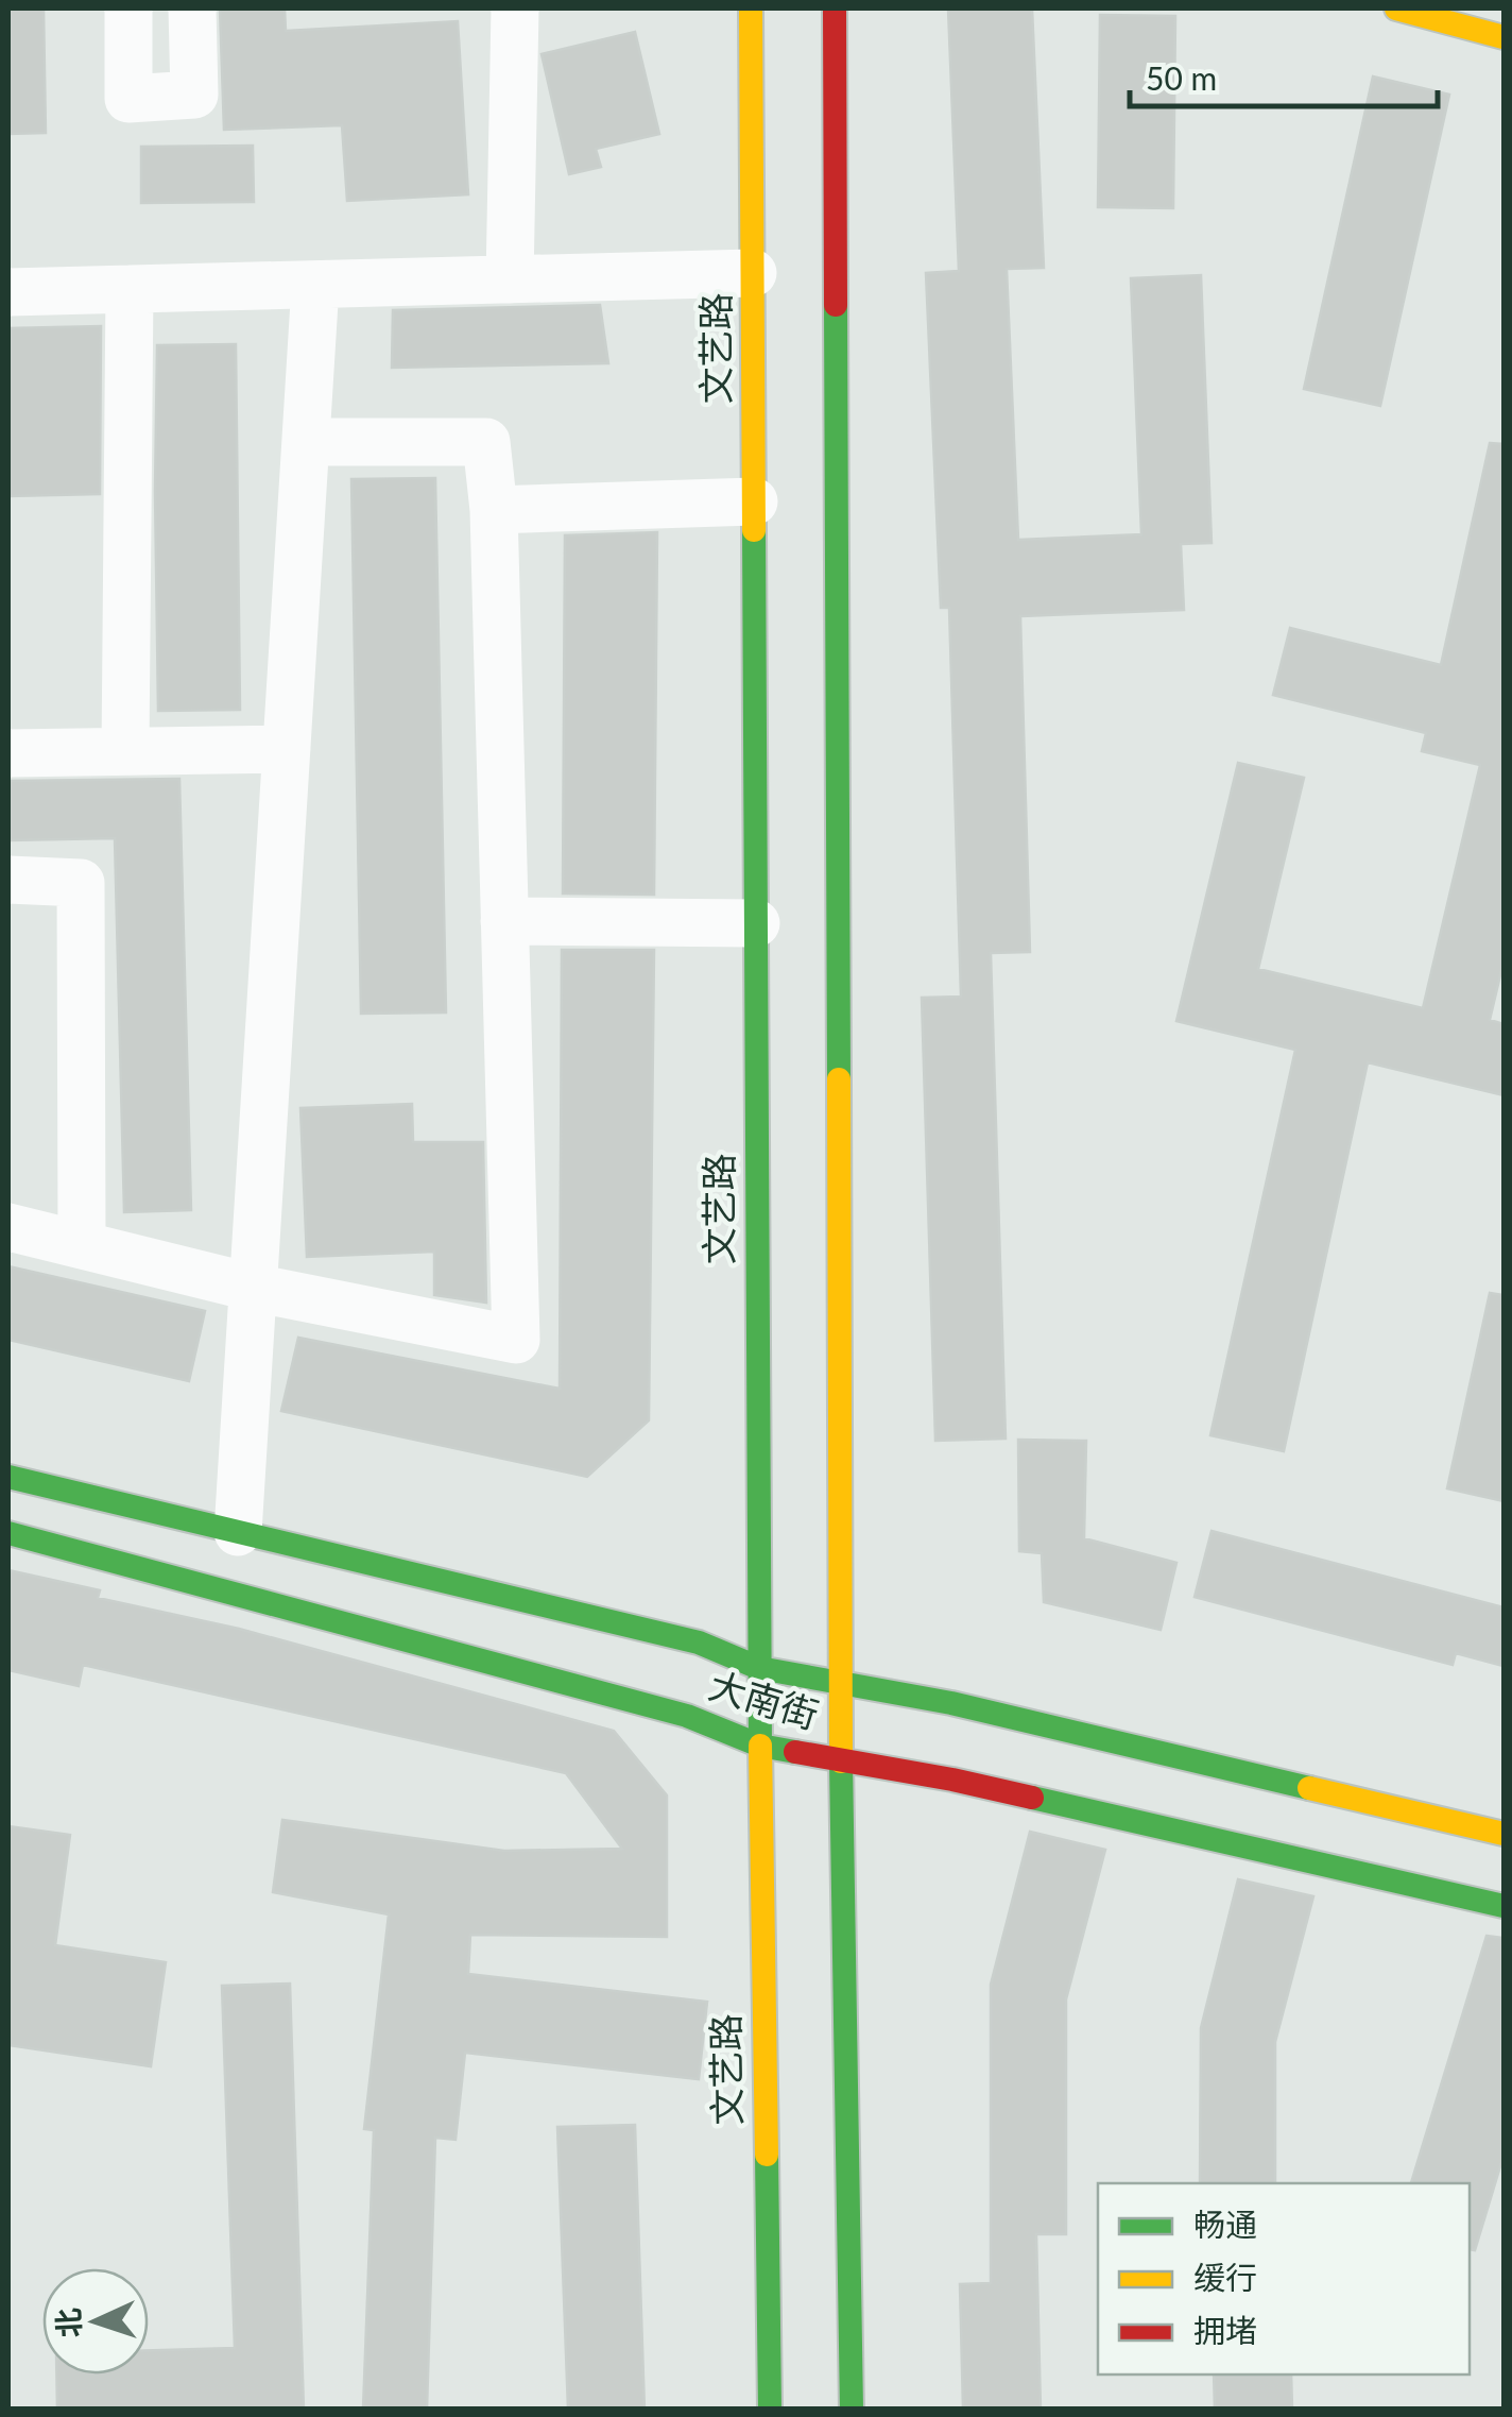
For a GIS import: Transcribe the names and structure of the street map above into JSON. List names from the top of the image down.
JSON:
{
  "streets": {
    "main road": ["文艺路", "大南街"]
  },
  "crossings": [
    ["文艺路", "大南街"]
  ],
  "legend": ["畅通", "缓行", "拥堵"],
  "scale_bar": "50 m",
  "north": "left"
}
